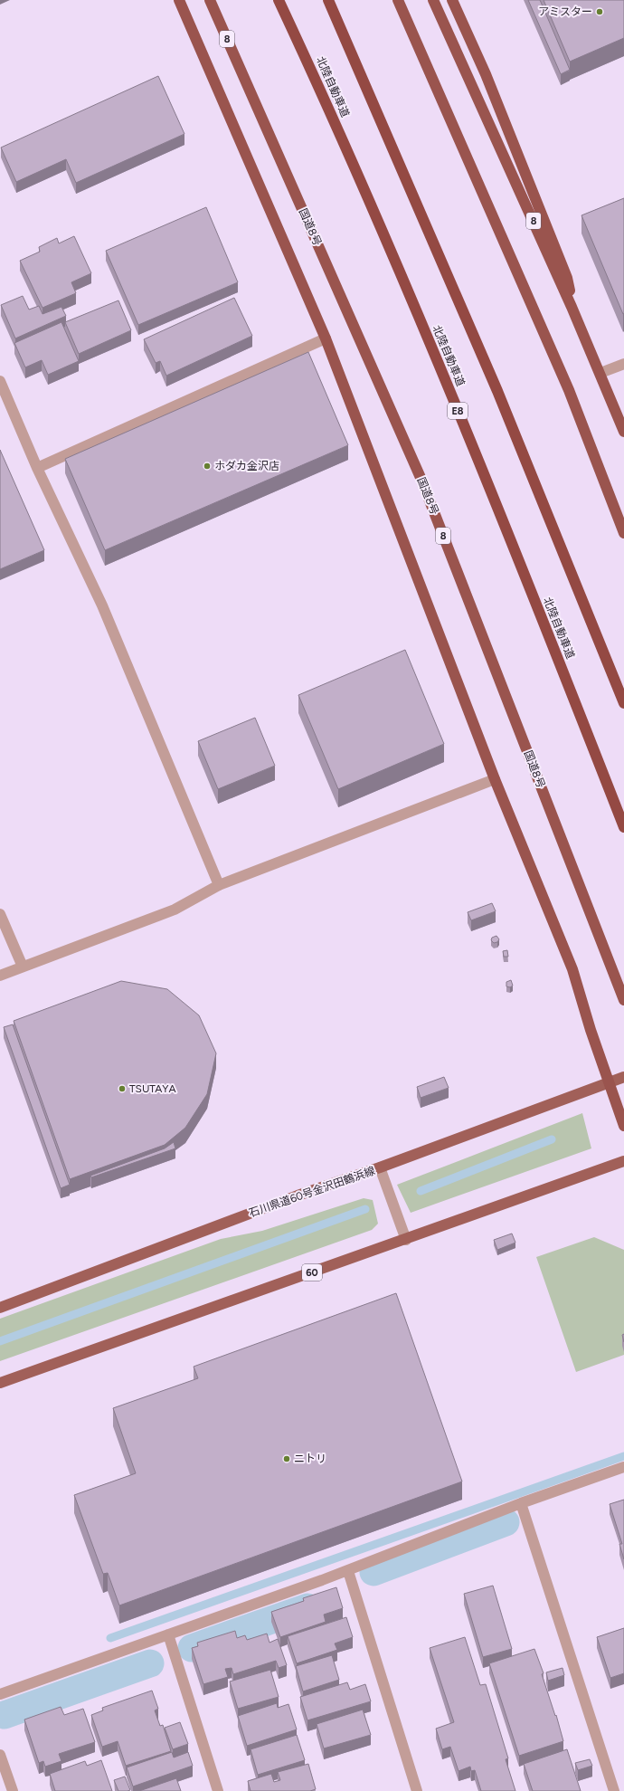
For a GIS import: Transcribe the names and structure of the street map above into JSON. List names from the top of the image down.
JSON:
{
  "streets": {
    "highway": [
      "8",
      "北陸自動車道",
      "国道8号",
      "E8"
    ],
    "main road": ["石川県道60号金沢田鶴浜線", "60"]
  },
  "places": [
    "アミスター",
    "ホダカ金沢店",
    "TSUTAYA",
    "ニトリ"
  ]
}
